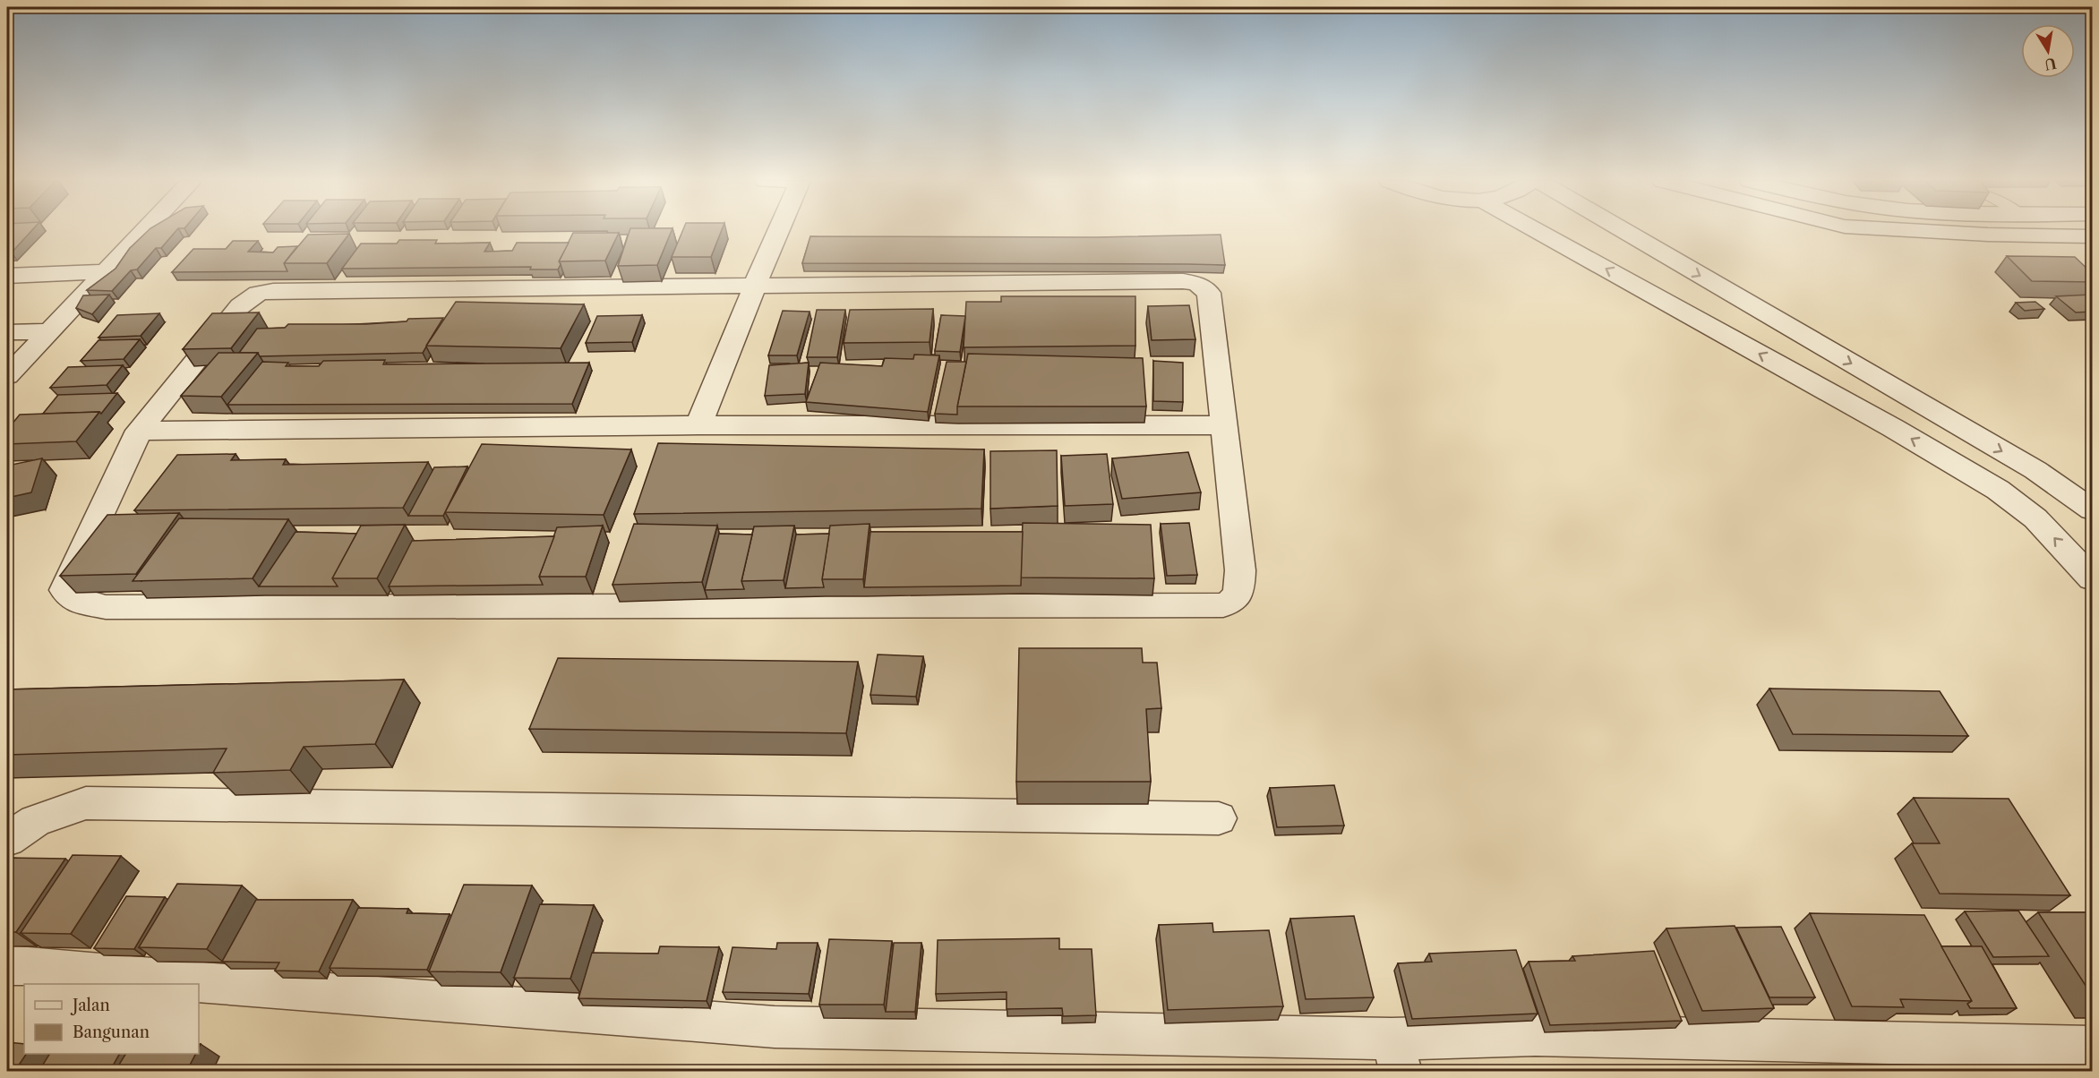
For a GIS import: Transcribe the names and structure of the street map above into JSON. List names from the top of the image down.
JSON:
{
  "legend": ["Jalan", "Bangunan"],
  "north": "bottom"
}
